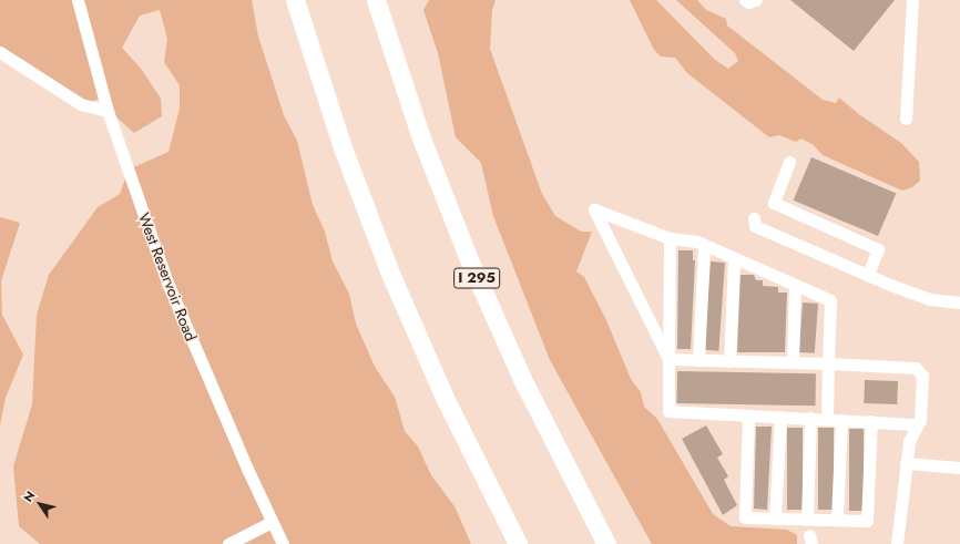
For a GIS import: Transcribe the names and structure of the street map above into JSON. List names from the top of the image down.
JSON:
{
  "streets": {
    "highway": ["I 295"],
    "street": ["West Reservoir Road"]
  },
  "north": "top left"
}
